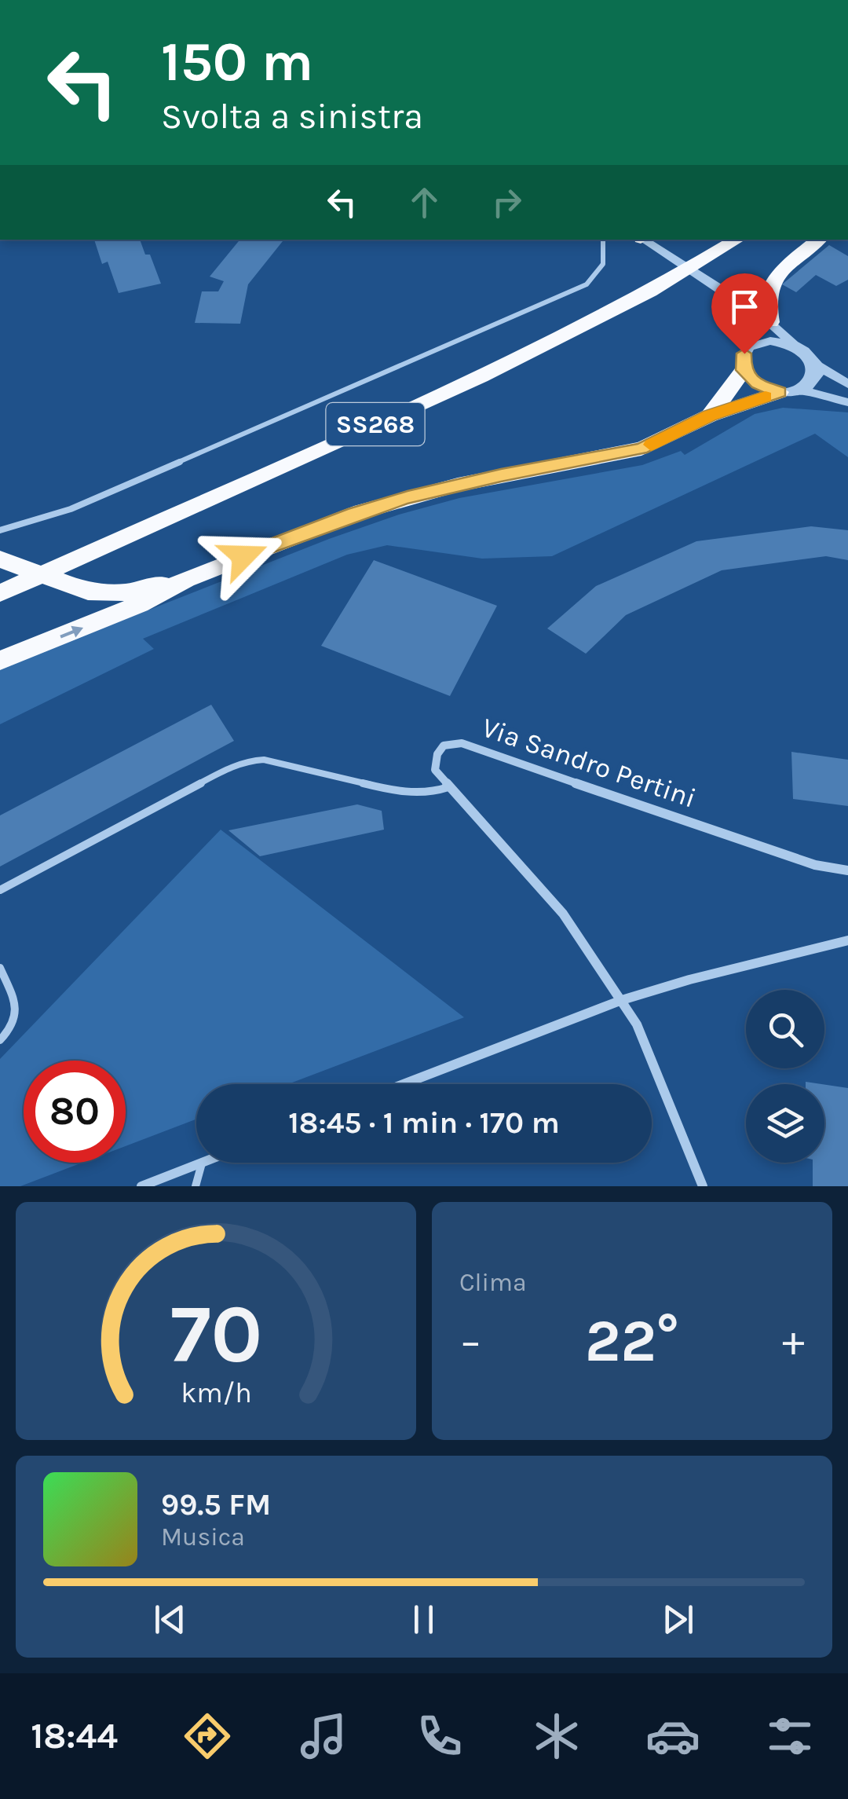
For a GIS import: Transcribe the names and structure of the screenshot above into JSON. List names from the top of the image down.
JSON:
{
  "streets": {
    "highway": ["SS268"],
    "street": ["Via Sandro Pertini"]
  },
  "page": {
    "turn": ["150 m", "Svolta a sinistra"],
    "limit": "80",
    "trip": "18:45 · 1 min · 170 m",
    "tile": "Clima",
    "heat": ["−", "22°", "+"],
    "song": ["99.5 FM", "Musica"],
    "tabs": "18:44",
    "gauge": ["70", "km/h"]
  }
}
